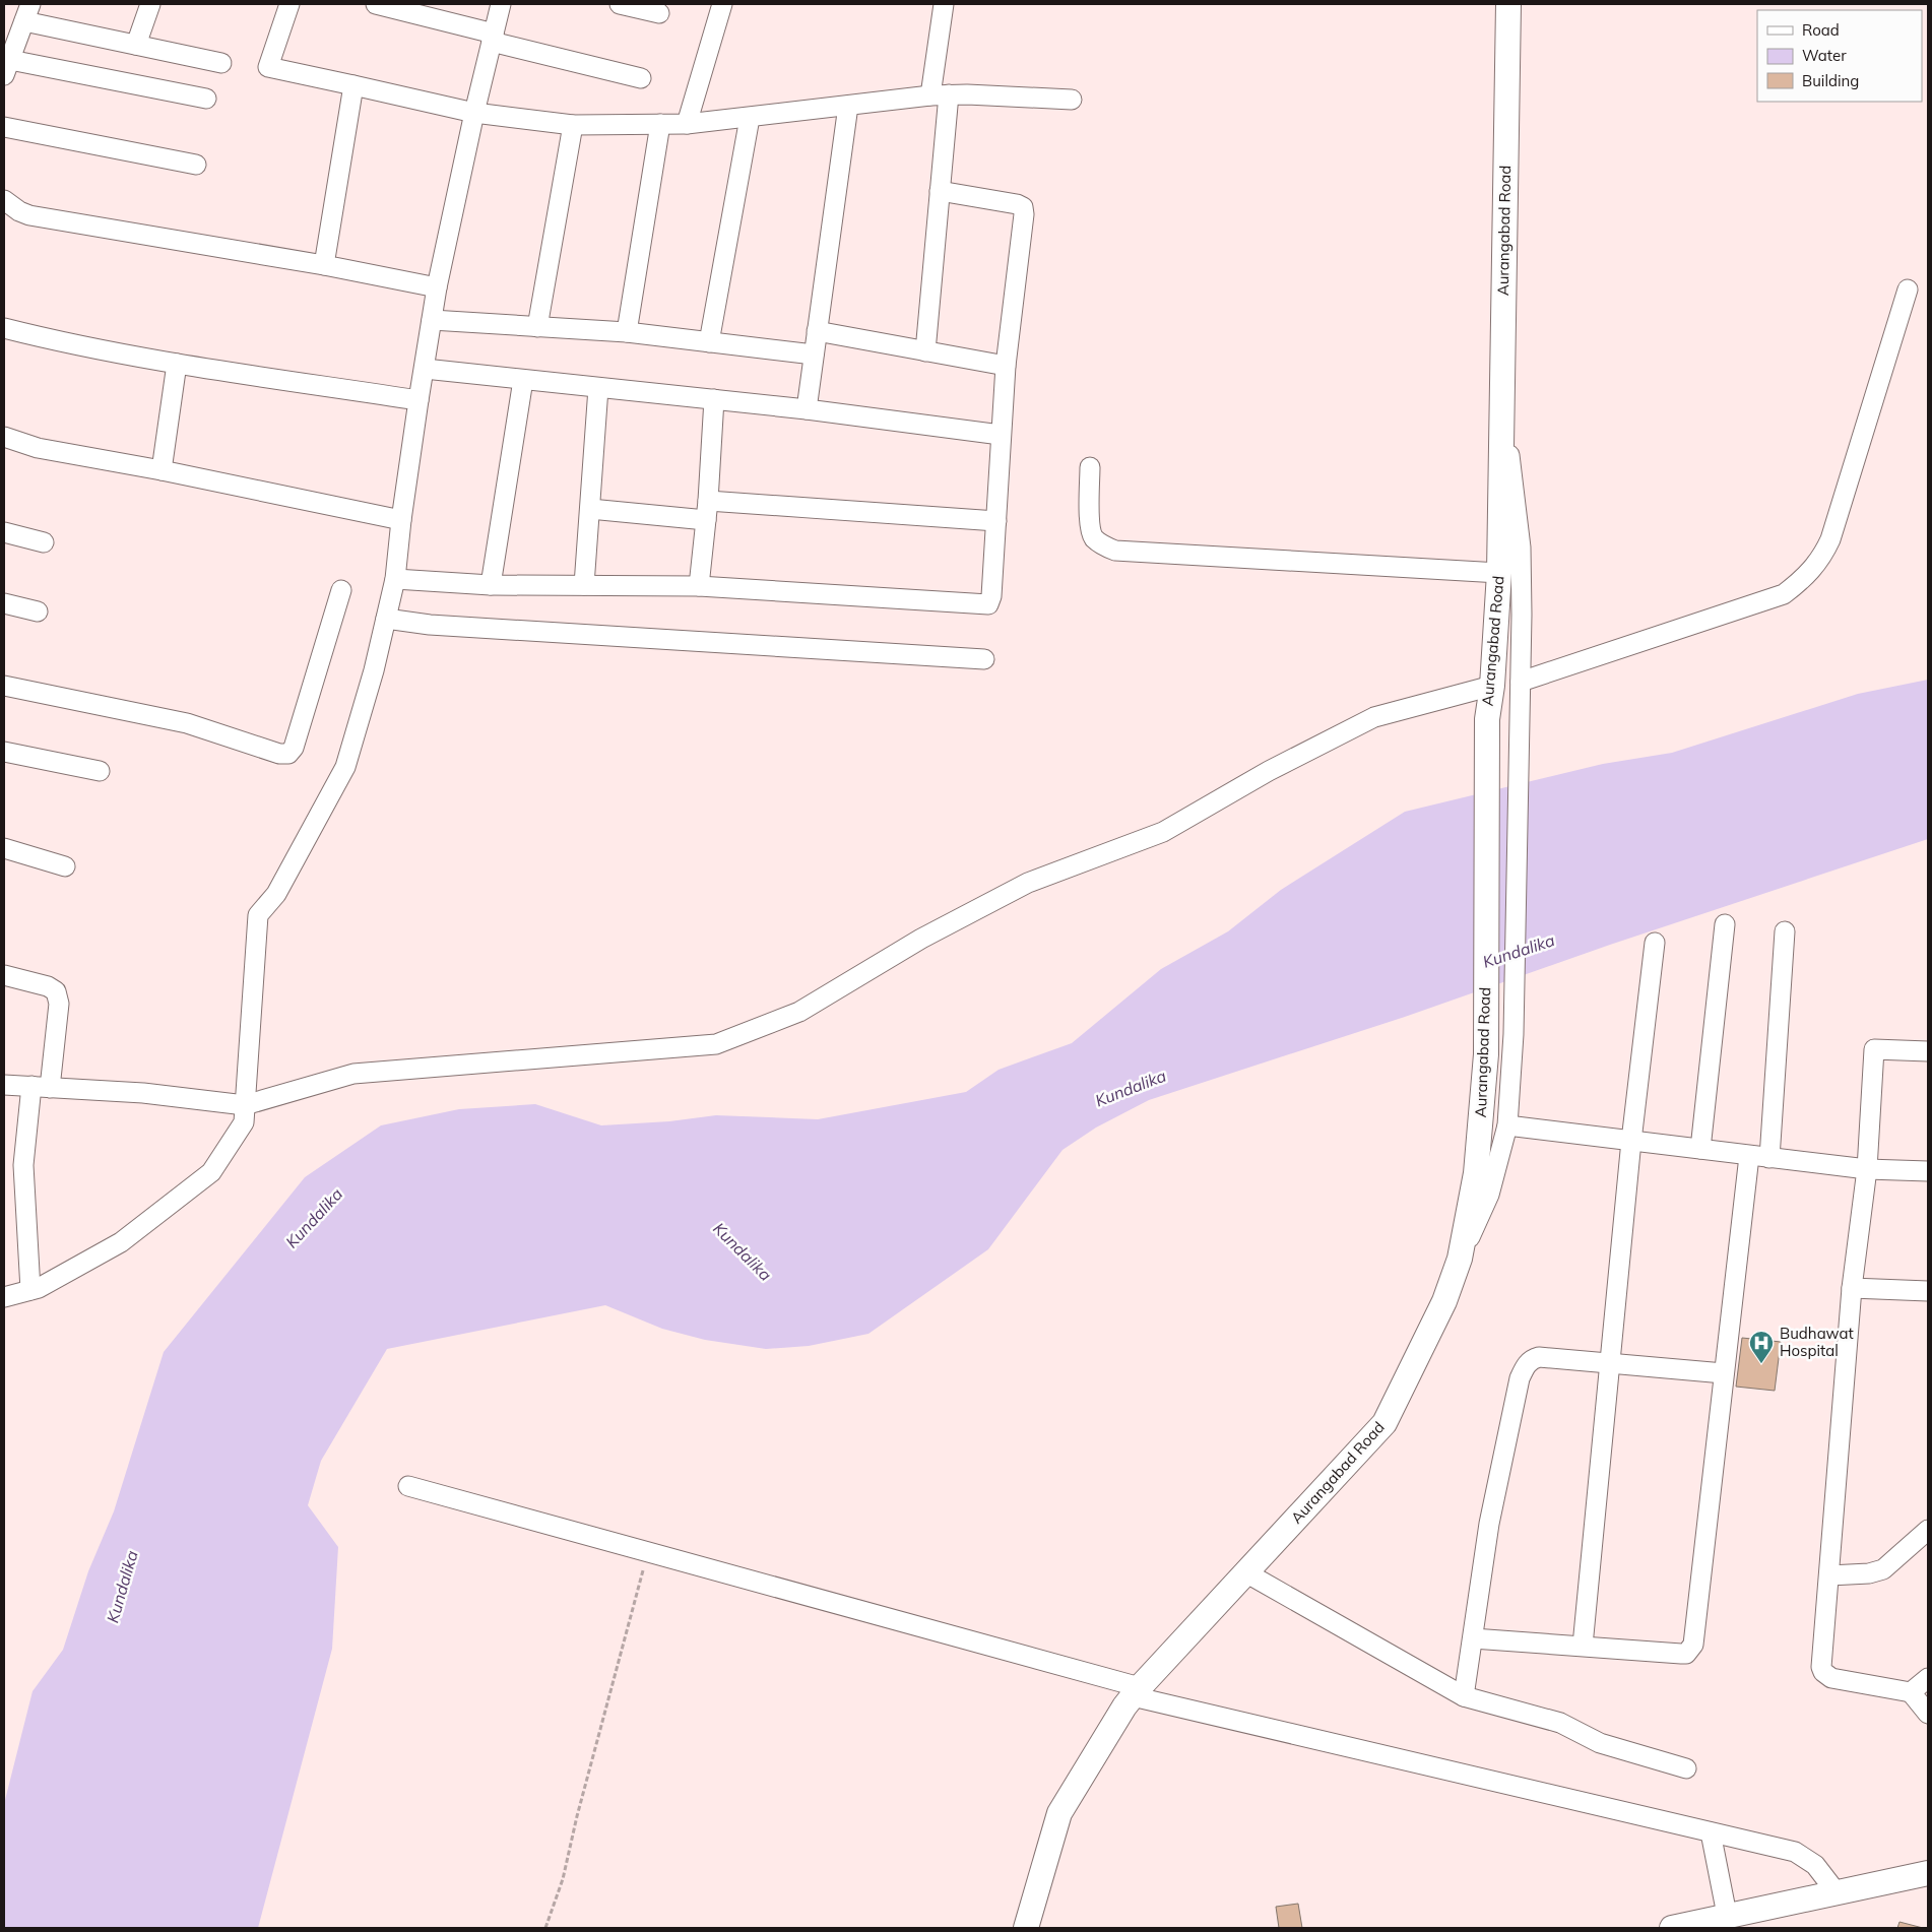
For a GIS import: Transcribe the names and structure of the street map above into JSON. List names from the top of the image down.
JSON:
{
  "streets": {
    "main road": ["Aurangabad Road"]
  },
  "water": ["Kundalika"],
  "places": {
    "hospital": ["Budhawat Hospital"]
  },
  "legend": ["Road", "Water", "Building"]
}
